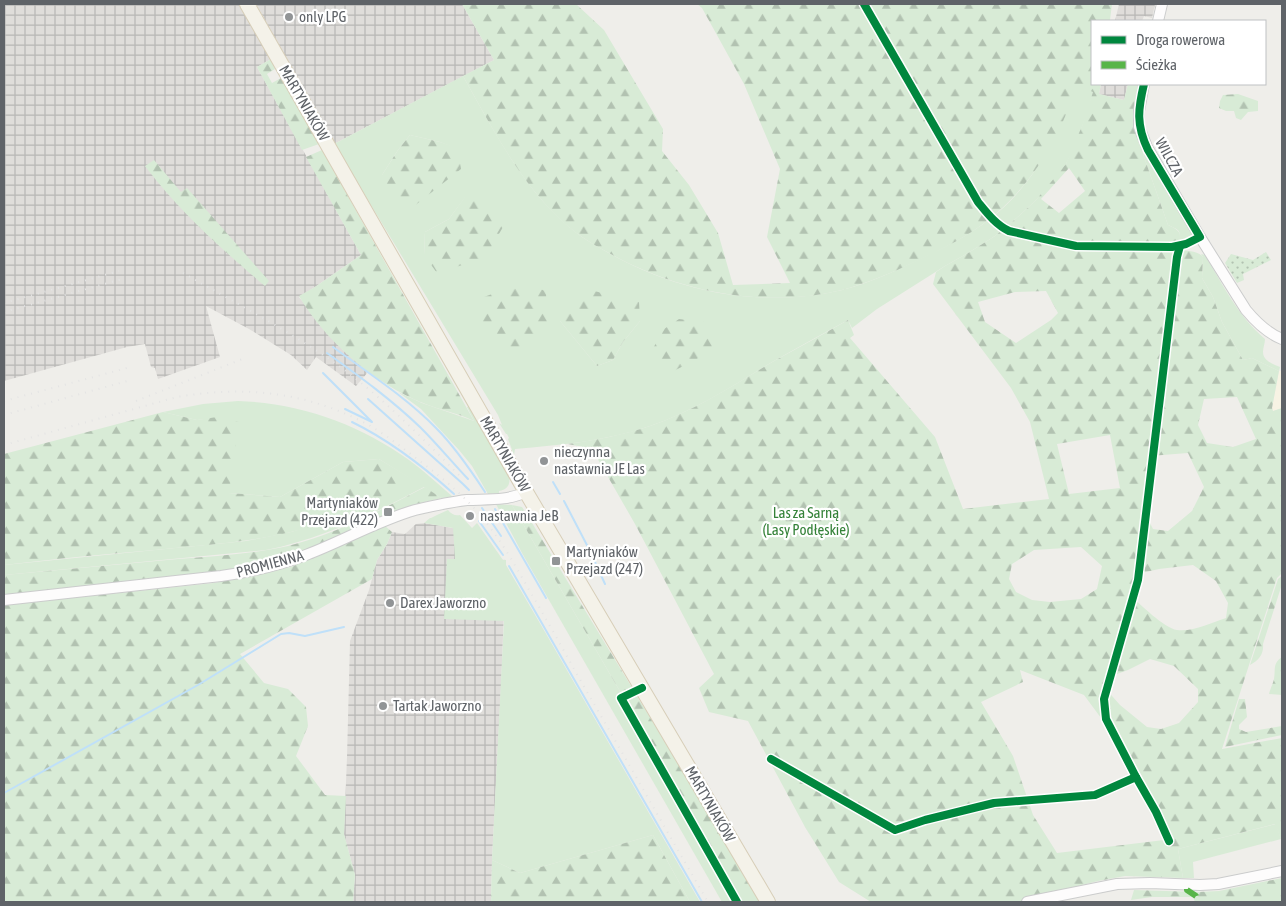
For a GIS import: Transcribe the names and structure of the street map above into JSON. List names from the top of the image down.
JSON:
{
  "streets": {
    "main road": ["MARTYNIAKÓW"],
    "street": ["WILCZA", "PROMIENNA"]
  },
  "crossings": [
    ["MARTYNIAKÓW", "PROMIENNA"]
  ],
  "parks": ["Las za Sarną (Lasy Podłęskie)"],
  "places": {
    "other": [
      "only LPG",
      "nieczynna nastawnia JE Las",
      "nastawnia JeB",
      "Darex Jaworzno",
      "Tartak Jaworzno"
    ],
    "transit": ["Martyniaków Przejazd (422)", "Martyniaków Przejazd (247)"]
  },
  "legend": ["Droga rowerowa", "Ścieżka"]
}
